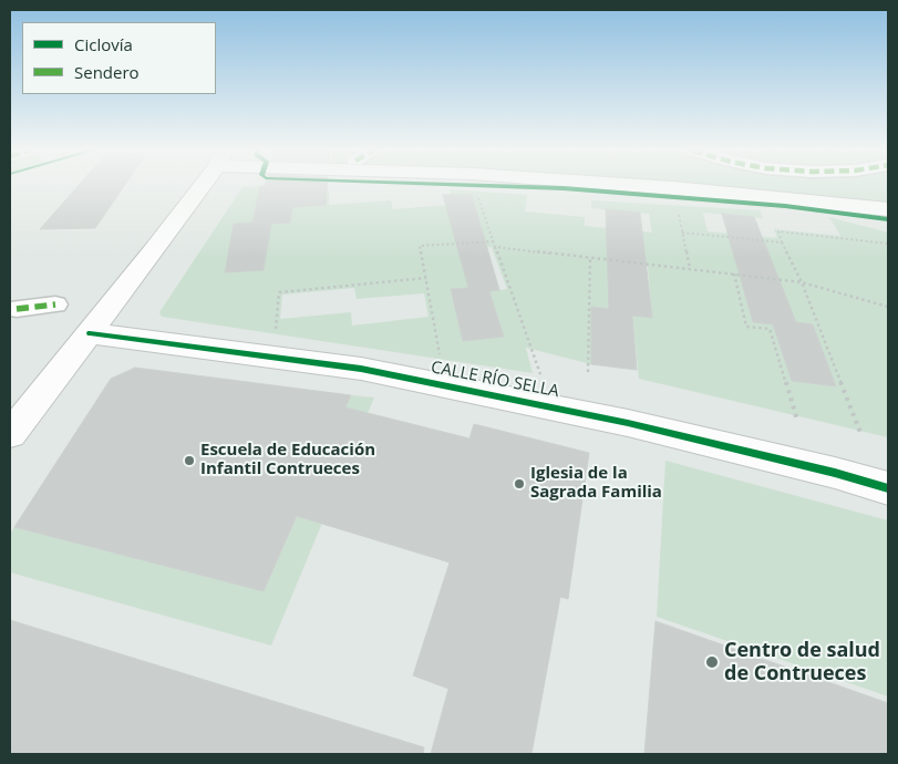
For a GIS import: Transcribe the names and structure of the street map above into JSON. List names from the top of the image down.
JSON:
{
  "streets": {
    "street": ["CALLE RÍO SELLA"]
  },
  "places": ["Escuela de Educación Infantil Contrueces", "Iglesia de la Sagrada Familia", "Centro de salud de Contrueces"],
  "legend": ["Ciclovía", "Sendero"]
}
